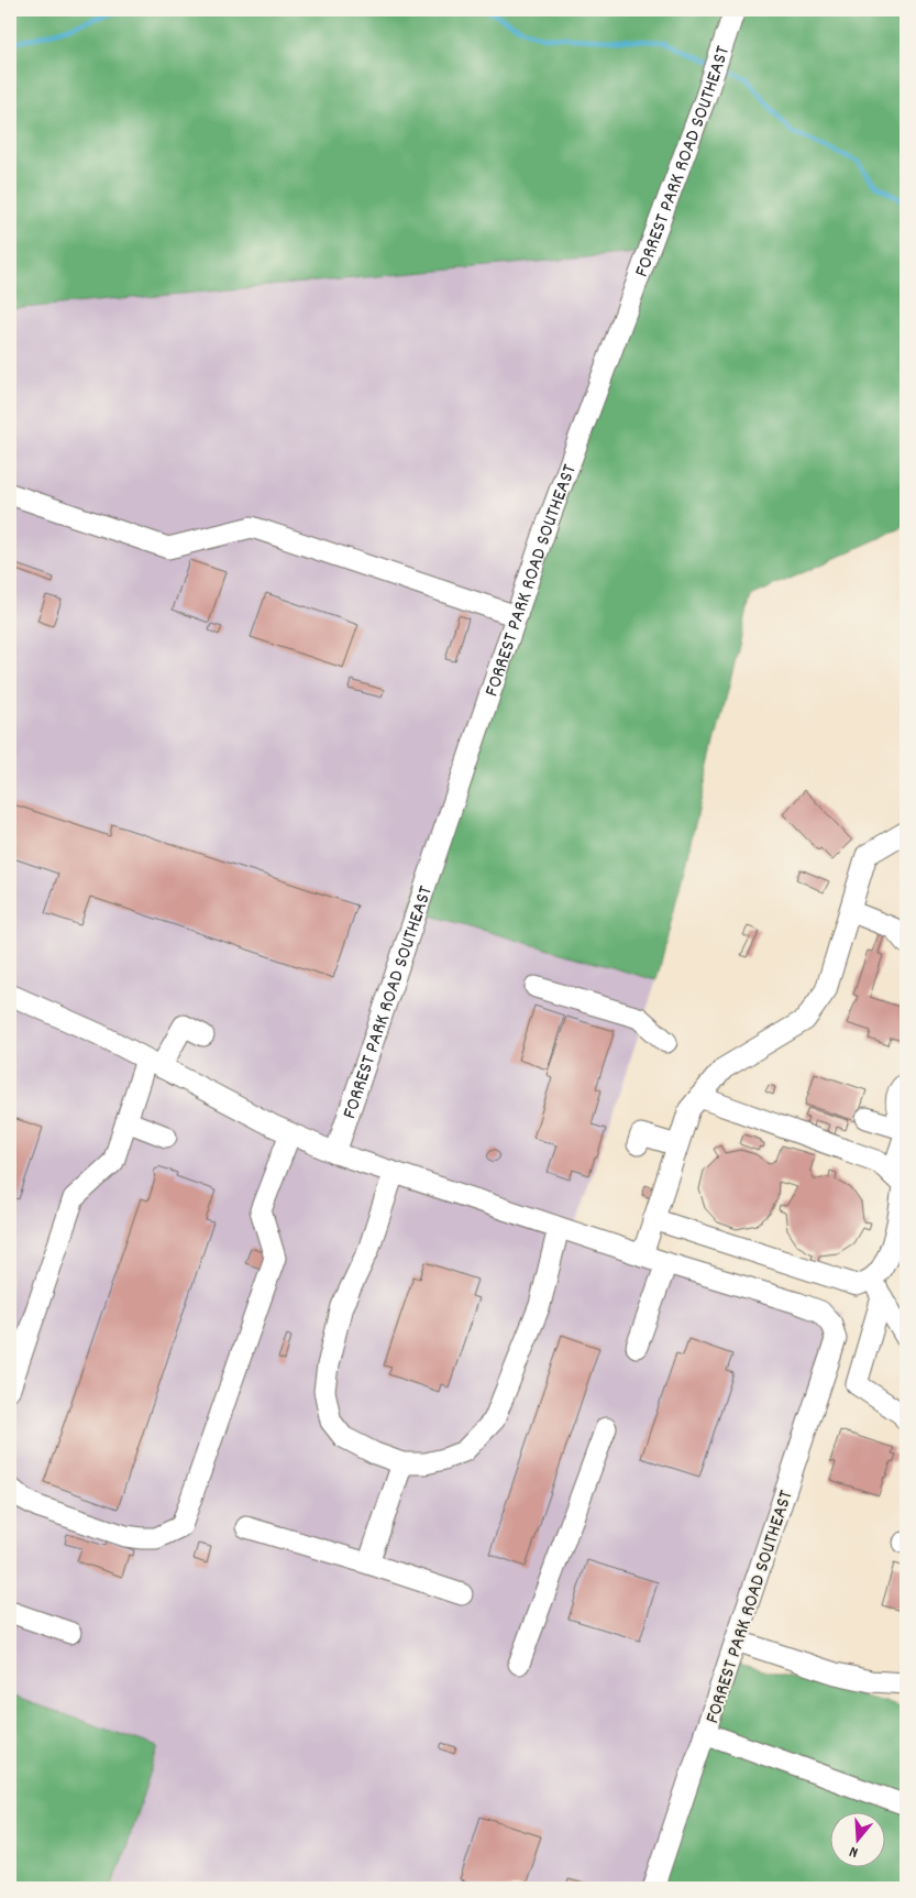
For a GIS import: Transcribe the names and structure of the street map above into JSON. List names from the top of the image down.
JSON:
{
  "streets": {
    "street": ["FORREST PARK ROAD SOUTHEAST"]
  },
  "north": "bottom"
}
